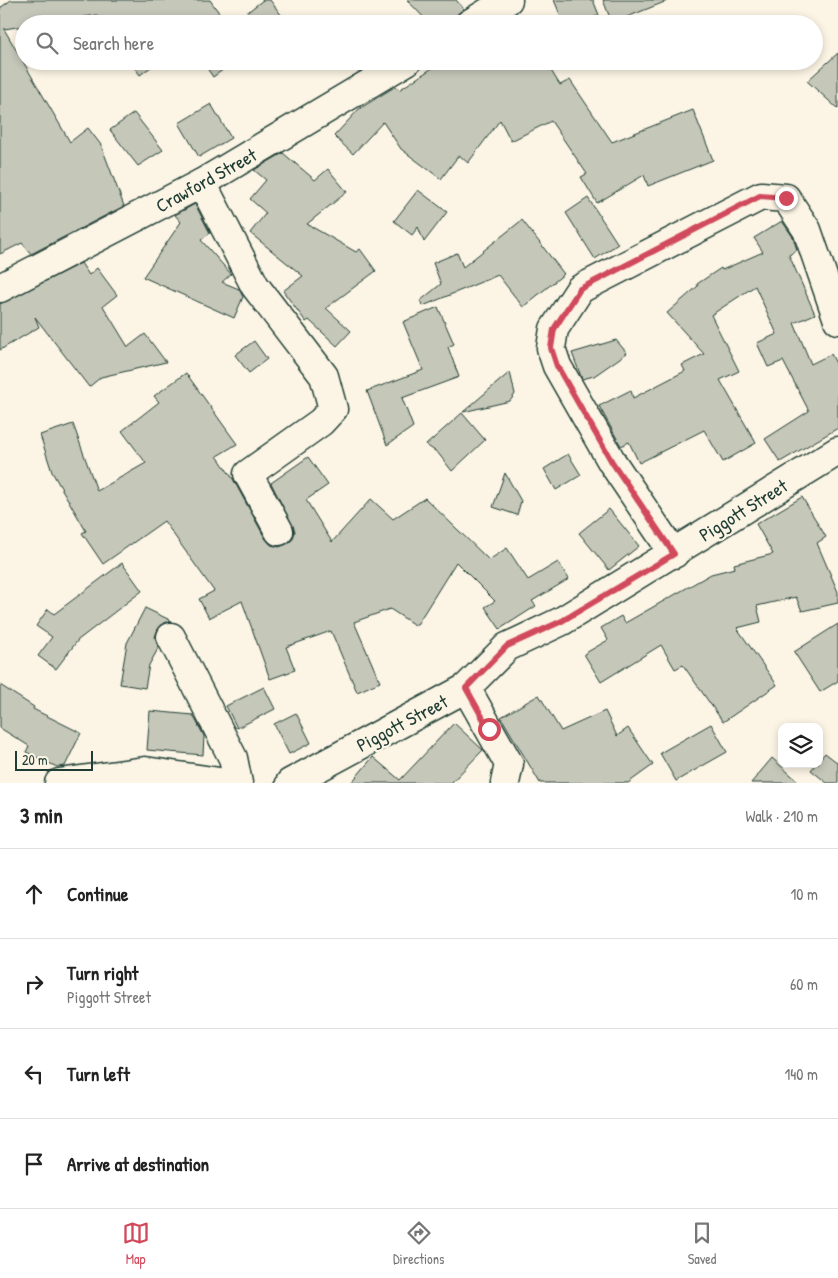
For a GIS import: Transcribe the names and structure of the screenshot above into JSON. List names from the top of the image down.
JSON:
{
  "streets": {
    "street": ["Crawford Street", "Piggott Street"]
  },
  "scale_bar": "20 m",
  "page": {
    "search": "Search here",
    "scale": "20 m",
    "heading": ["3 min", "Walk · 210 m"],
    "list": [
      ["Continue", "10 m"],
      ["Turn right", "Piggott Street", "60 m"],
      ["Turn left", "140 m"],
      "Arrive at destination"
    ],
    "nav": ["Map", "Directions", "Saved"]
  }
}
